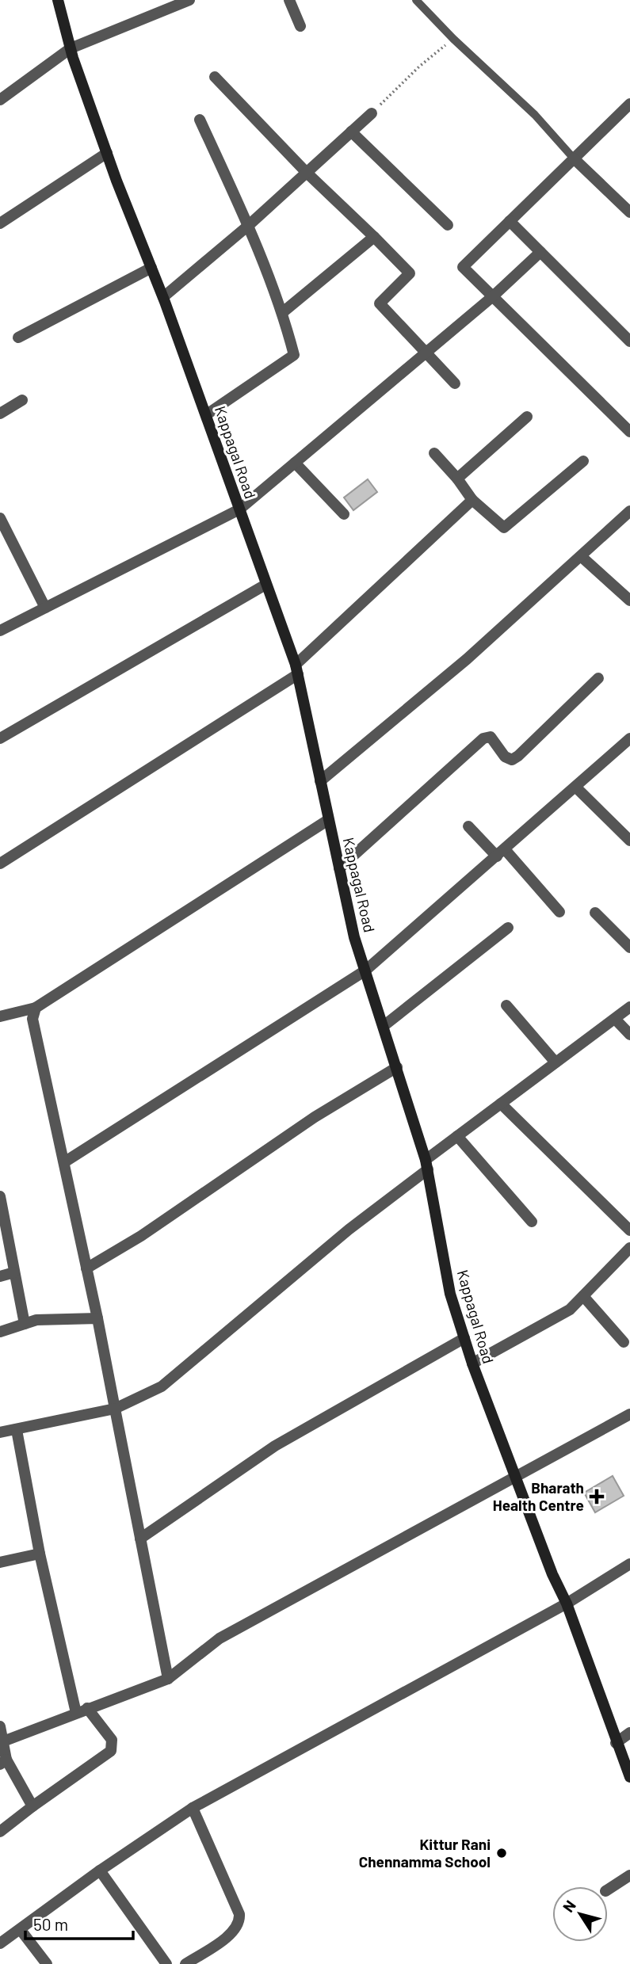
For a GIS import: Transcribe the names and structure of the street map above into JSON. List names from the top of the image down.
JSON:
{
  "streets": {
    "main road": ["Kappagal Road"]
  },
  "places": {
    "health": ["Bharath Health Centre"],
    "other": ["Kittur Rani Chennamma School"]
  },
  "scale_bar": "50 m",
  "north": "top left"
}
